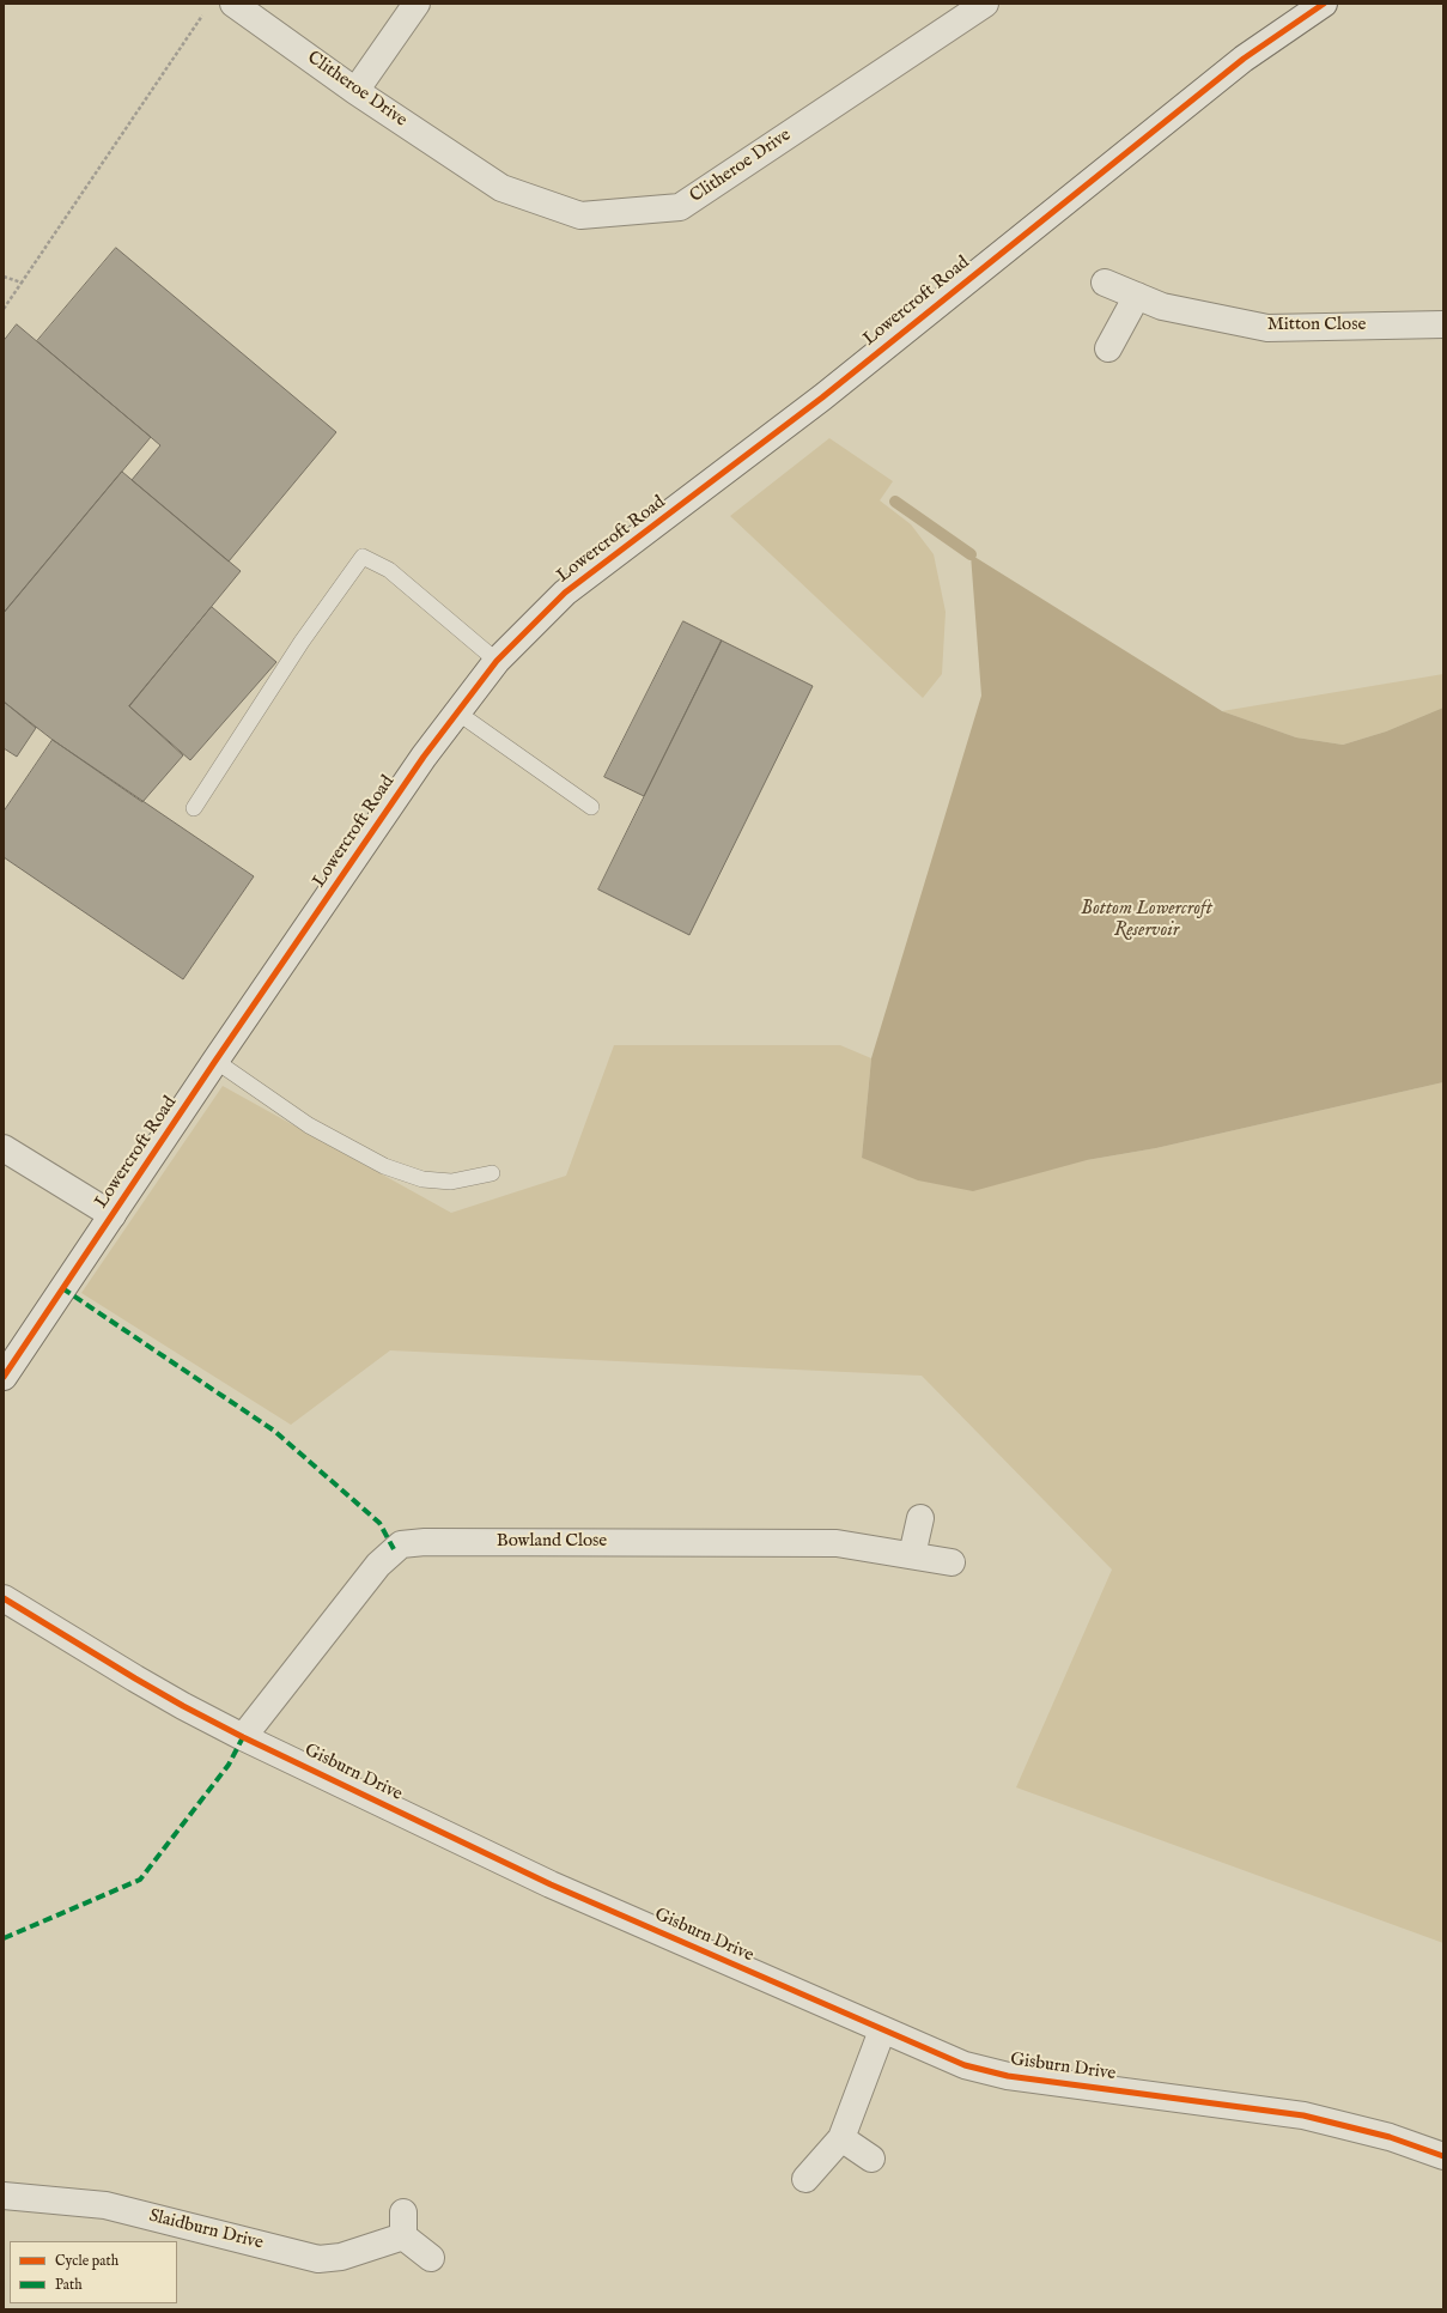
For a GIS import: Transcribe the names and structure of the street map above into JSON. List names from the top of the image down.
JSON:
{
  "streets": {
    "street": [
      "Clitheroe Drive",
      "Lowercroft Road",
      "Mitton Close",
      "Bowland Close",
      "Gisburn Drive",
      "Slaidburn Drive"
    ]
  },
  "crossings": [
    ["Bowland Close", "Gisburn Drive"]
  ],
  "water": ["Bottom Lowercroft Reservoir"],
  "legend": ["Cycle path", "Path"]
}
